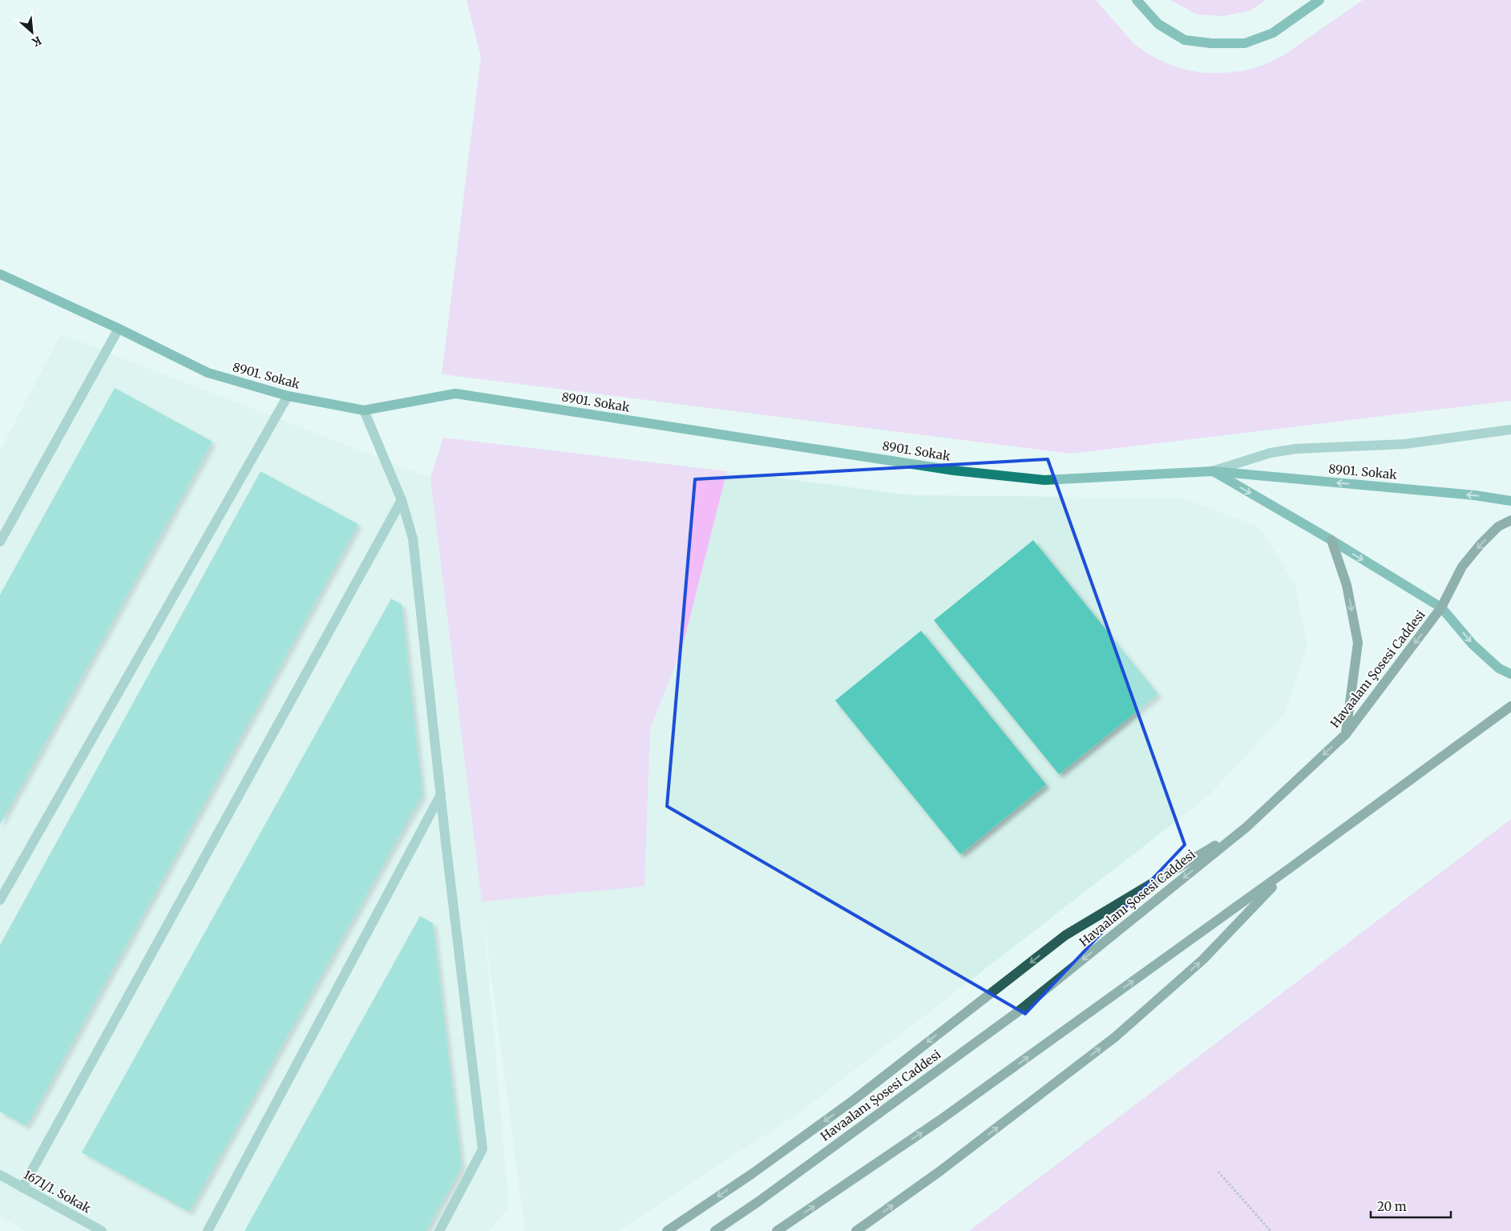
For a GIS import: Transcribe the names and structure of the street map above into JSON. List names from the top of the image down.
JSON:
{
  "streets": {
    "main road": ["Havaalanı Şosesi Caddesi"],
    "street": ["8901. Sokak", "1671/1. Sokak"]
  },
  "scale_bar": "20 m",
  "north": "bottom right"
}
